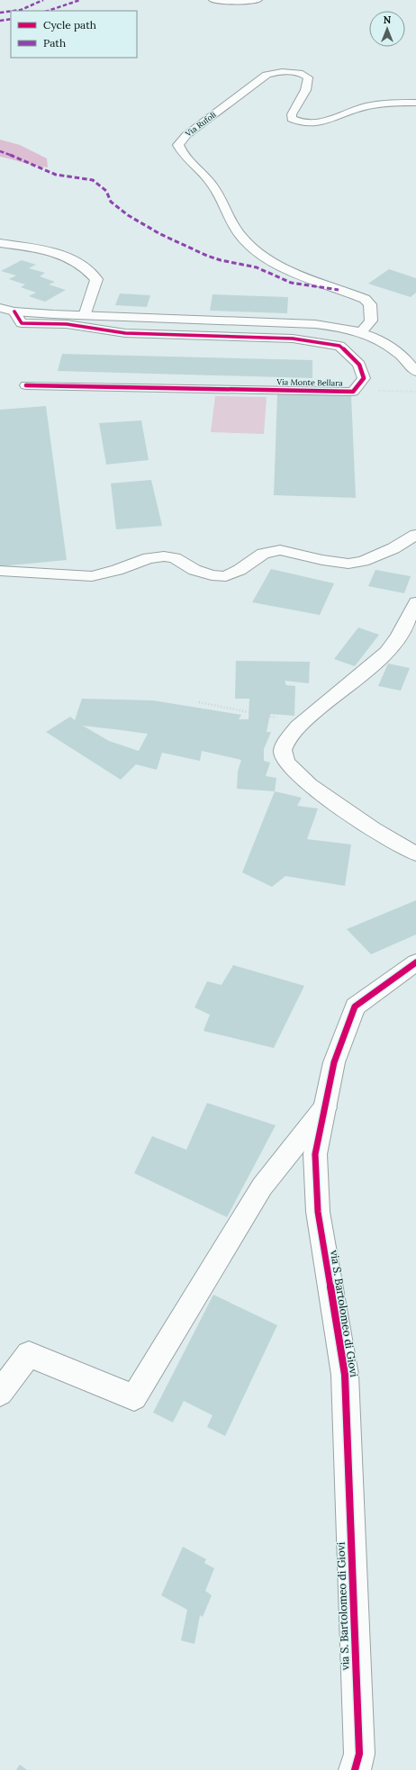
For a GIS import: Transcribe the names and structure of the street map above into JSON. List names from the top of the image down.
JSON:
{
  "streets": {
    "street": ["Via Rufoli", "Via Monte Bellara", "via S. Bartolomeo di Giovi"]
  },
  "legend": ["Cycle path", "Path"],
  "north": "top"
}
